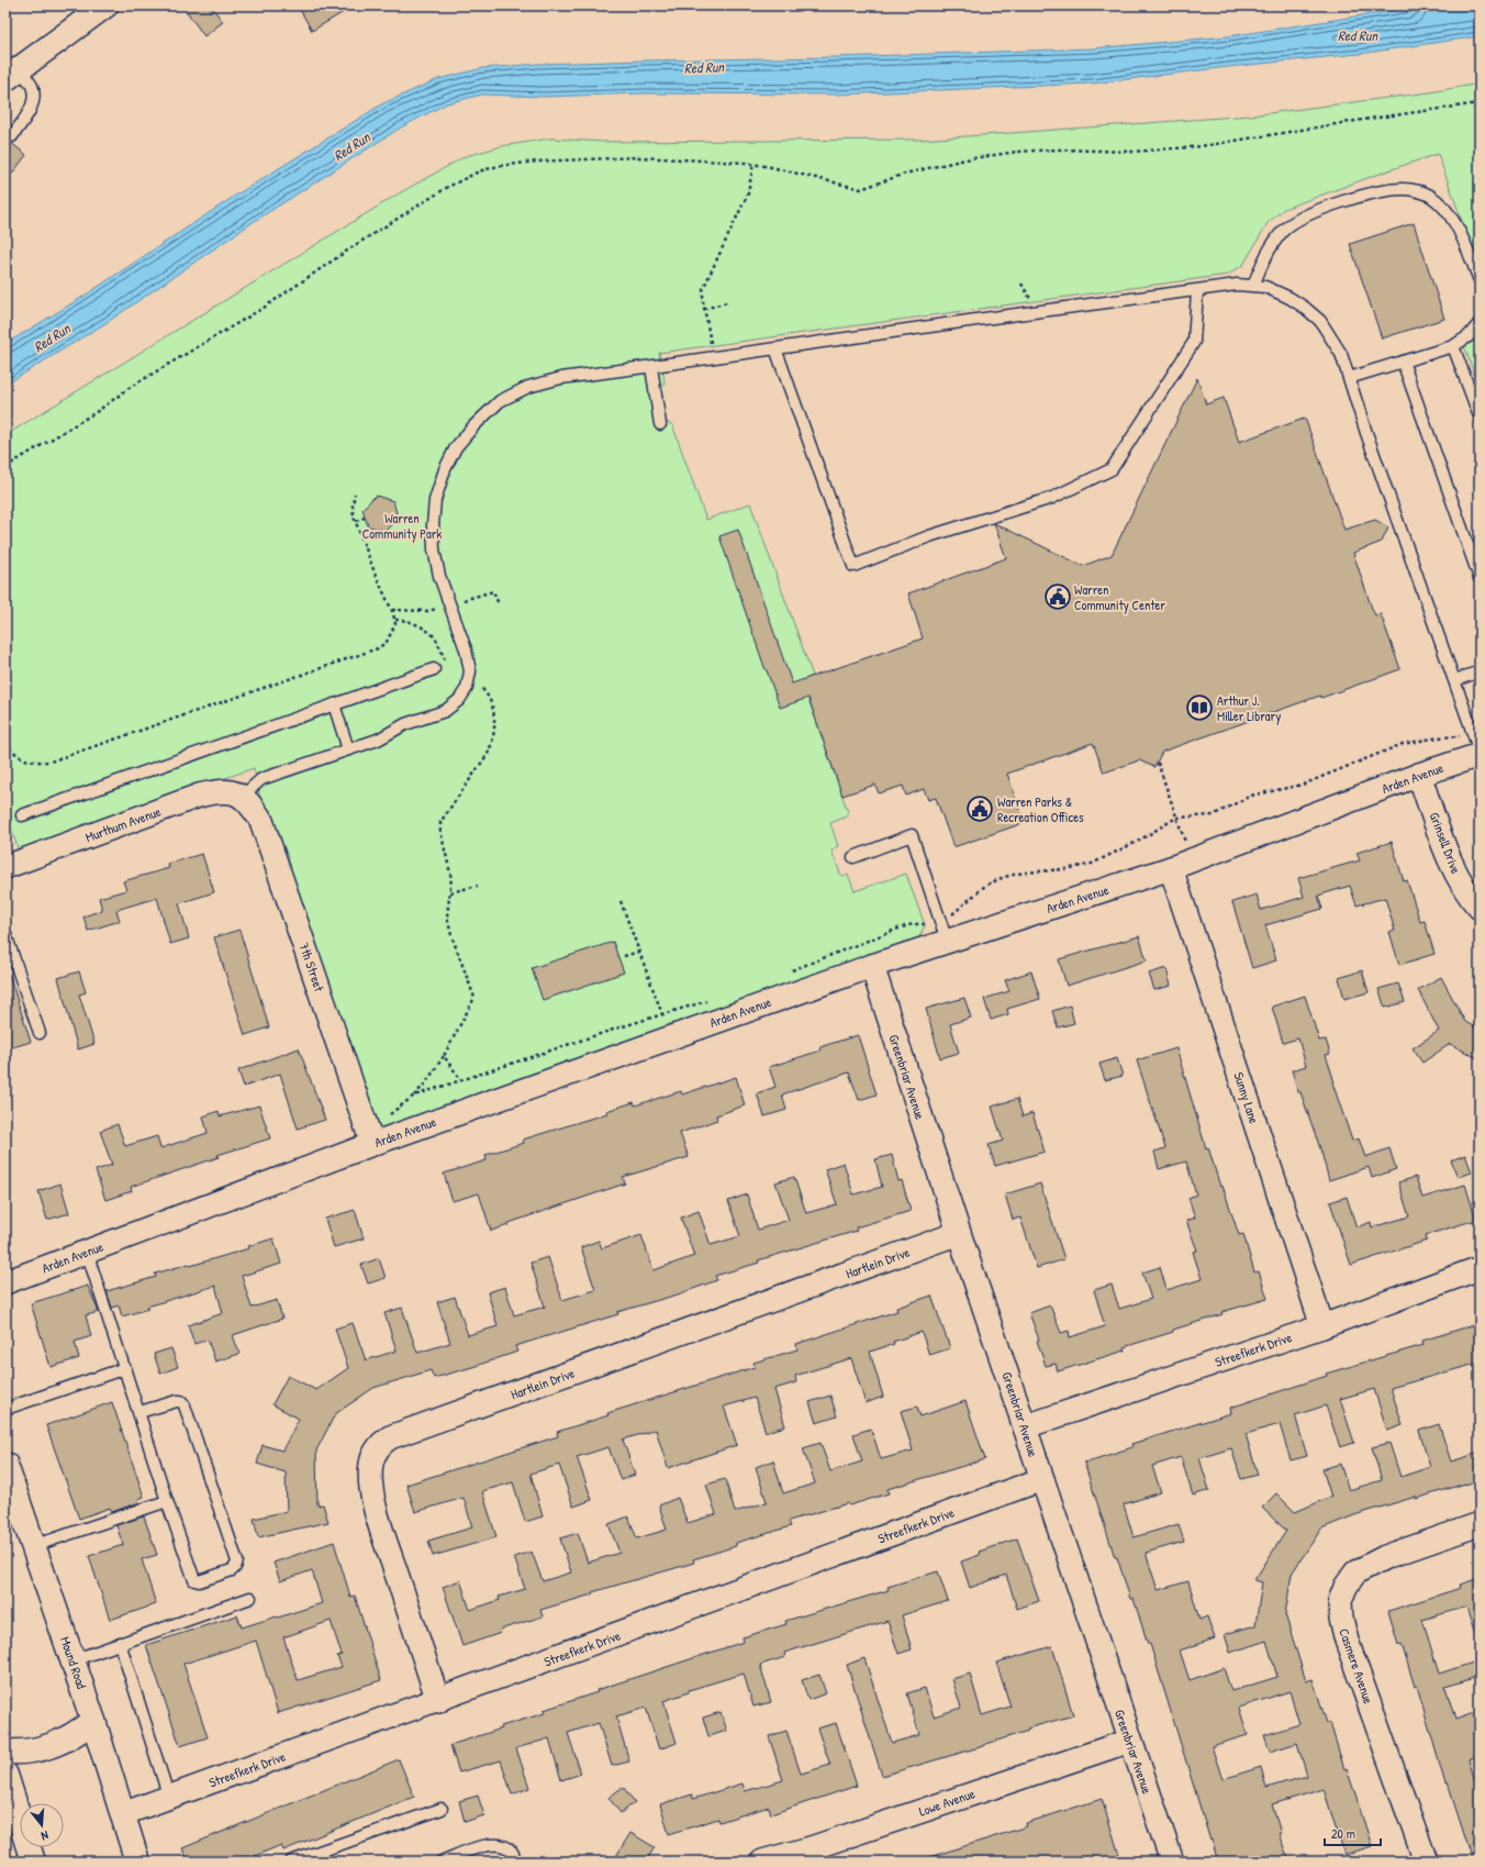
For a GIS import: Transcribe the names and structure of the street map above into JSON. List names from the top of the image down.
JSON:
{
  "streets": {
    "main road": ["Mound Road"],
    "street": [
      "Arden Avenue",
      "Murthum Avenue",
      "Grinsell Drive",
      "7th Street",
      "Greenbriar Avenue",
      "Sunny Lane",
      "Hartlein Drive",
      "Streefkerk Drive",
      "Casmere Avenue",
      "Lowe Avenue"
    ]
  },
  "crossings": [
    ["Arden Avenue", "Grinsell Drive"],
    ["Arden Avenue", "7th Street"],
    ["Arden Avenue", "Greenbriar Avenue"],
    ["Arden Avenue", "Sunny Lane"],
    ["Murthum Avenue", "7th Street"],
    ["Greenbriar Avenue", "Hartlein Drive"],
    ["Greenbriar Avenue", "Streefkerk Drive"],
    ["Greenbriar Avenue", "Lowe Avenue"],
    ["Sunny Lane", "Streefkerk Drive"],
    ["Hartlein Drive", "Streefkerk Drive"],
    ["Streefkerk Drive", "Mound Road"]
  ],
  "water": ["Red Run"],
  "parks": ["Warren Community Park"],
  "places": {
    "public building": ["Warren Community Center", "Warren Parks & Recreation Offices"],
    "library": ["Arthur J. Miller Library"]
  },
  "scale_bar": "20 m",
  "north": "bottom"
}
